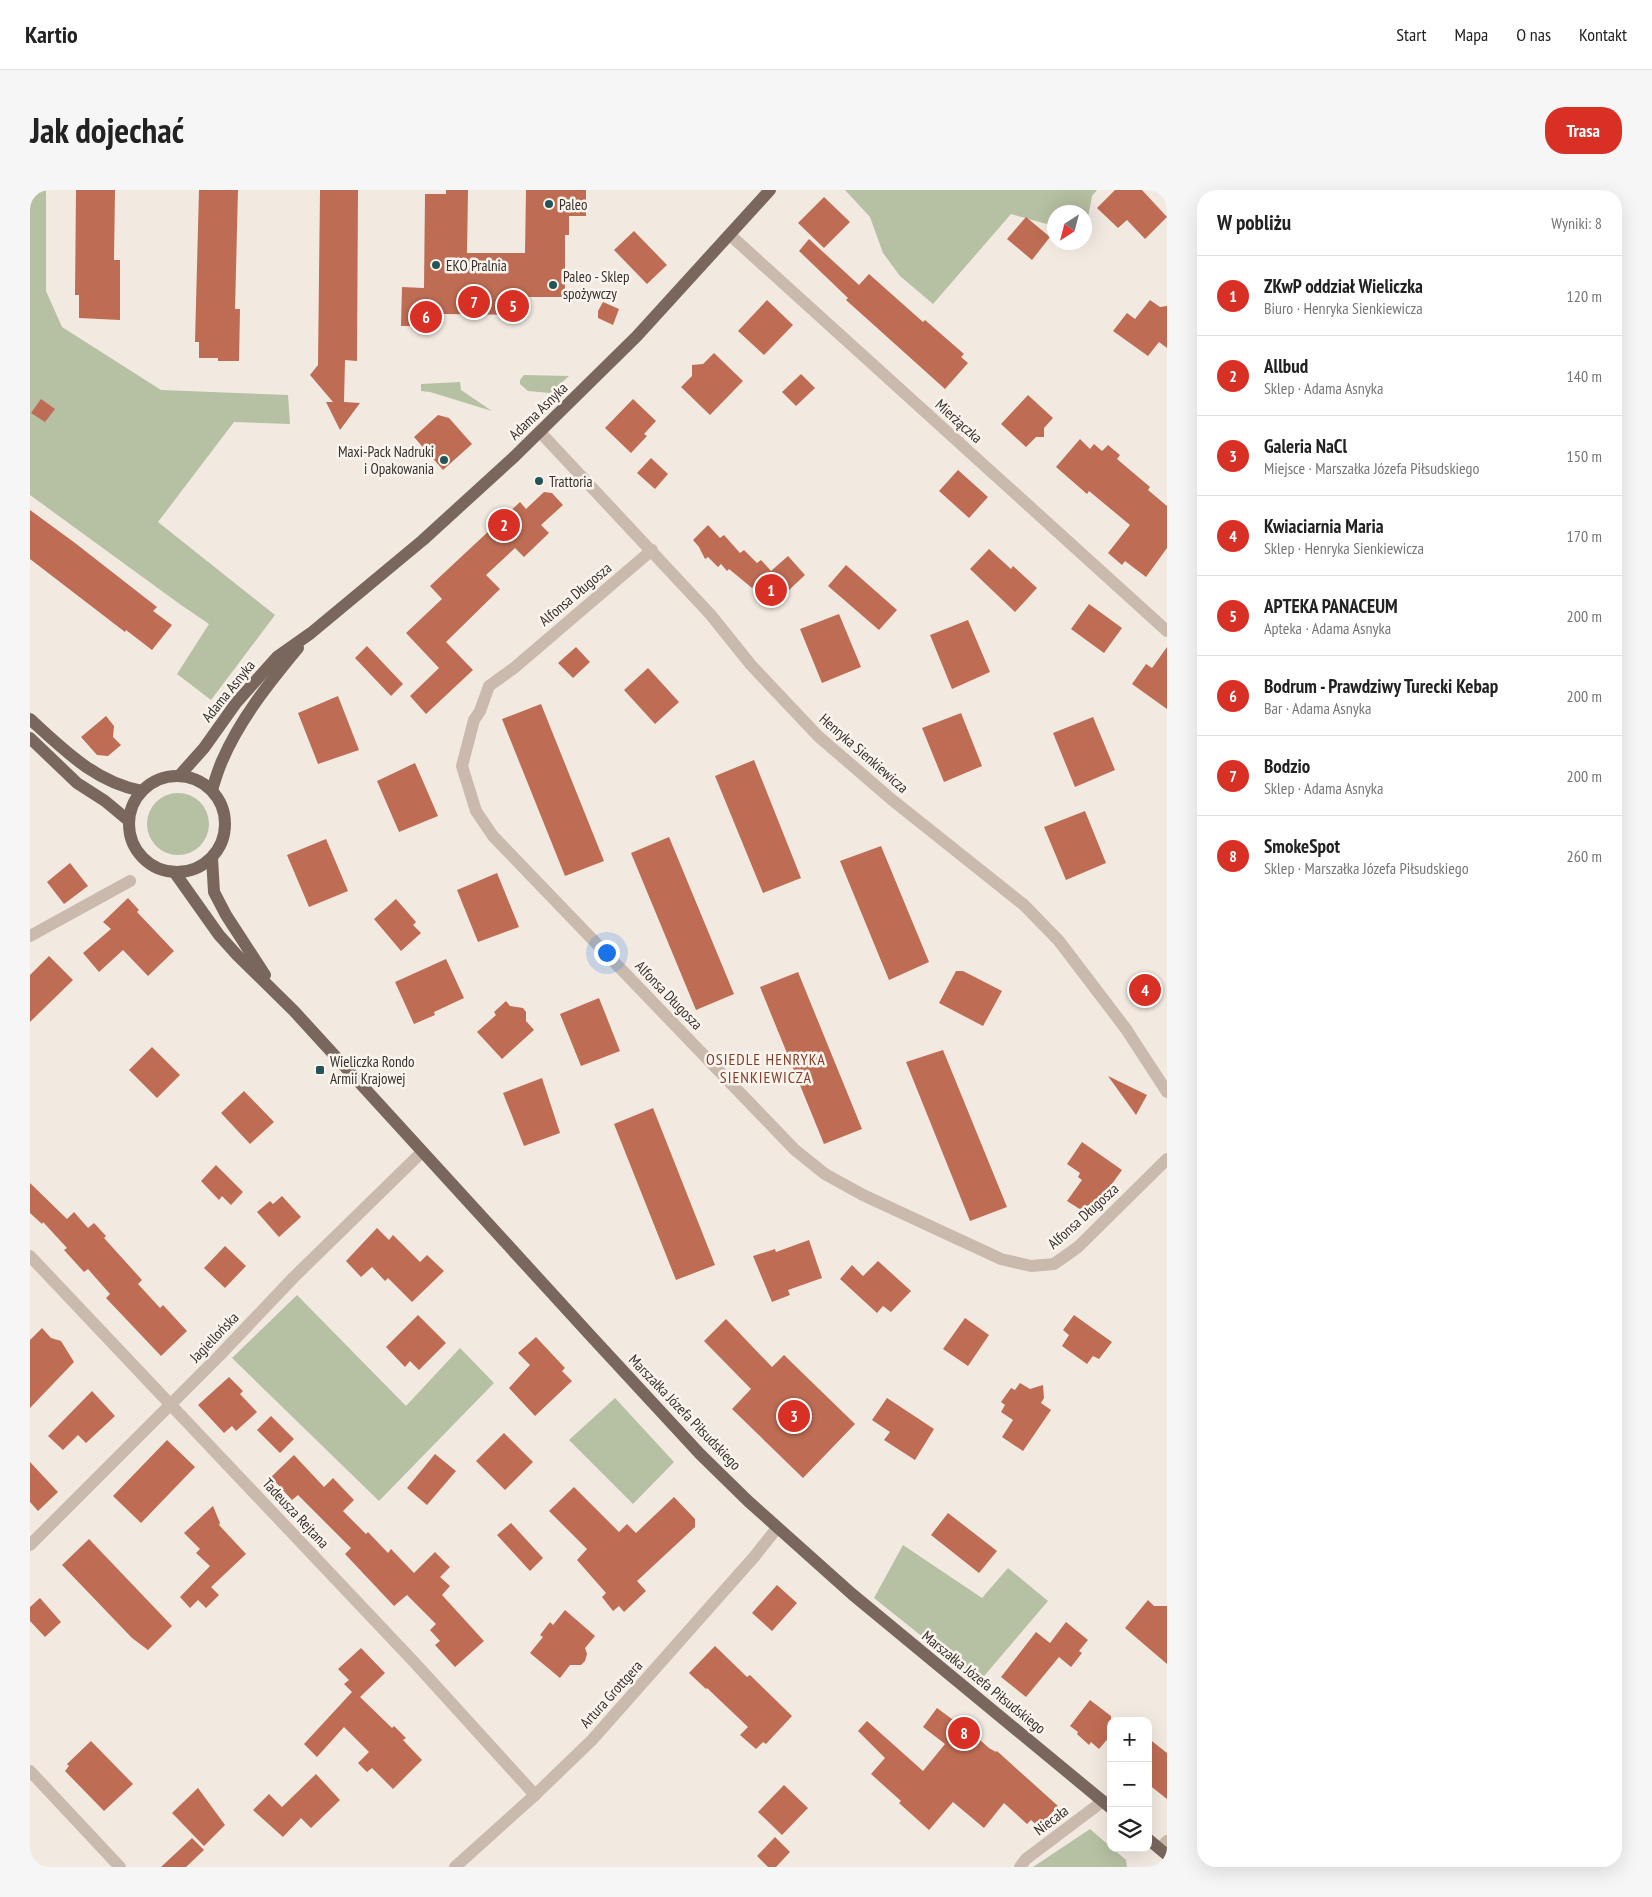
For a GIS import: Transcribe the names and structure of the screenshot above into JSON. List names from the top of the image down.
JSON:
{
  "streets": {
    "main road": ["Adama Asnyka", "Marszałka Józefa Piłsudskiego"],
    "street": [
      "Mierżączka",
      "Alfonsa Długosza",
      "Henryka Sienkiewicza",
      "Jagiellońska",
      "Tadeusza Rejtana",
      "Artura Grottgera",
      "Niecała"
    ]
  },
  "crossings": [
    ["Adama Asnyka", "Mierżączka"],
    ["Adama Asnyka", "Henryka Sienkiewicza"],
    ["Adama Asnyka", "Marszałka Józefa Piłsudskiego"],
    ["Alfonsa Długosza", "Henryka Sienkiewicza"],
    ["Jagiellońska", "Marszałka Józefa Piłsudskiego"],
    ["Jagiellońska", "Tadeusza Rejtana"],
    ["Marszałka Józefa Piłsudskiego", "Artura Grottgera"],
    ["Marszałka Józefa Piłsudskiego", "Niecała"],
    ["Tadeusza Rejtana", "Artura Grottgera"]
  ],
  "districts": ["OSIEDLE HENRYKA SIENKIEWICZA"],
  "places": {
    "other": [
      "Paleo",
      "EKO Pralnia",
      "Paleo - Sklep spożywczy",
      "Maxi-Pack Nadruki i Opakowania",
      "Trattoria"
    ],
    "transit": ["Wieliczka Rondo Armii Krajowej"]
  },
  "north": "bottom left",
  "page": {
    "header": "Kartio",
    "nav": [
      "Start",
      "Mapa",
      "O nas",
      "Kontakt"
    ],
    "title": "Jak dojechać",
    "buttons": "Trasa",
    "heading": ["W pobliżu", "Wyniki: 8"],
    "list": [
      {
        "mark": "1",
        "name": "ZKwP oddział Wieliczka",
        "note": "Biuro · Henryka Sienkiewicza",
        "value": "120 m"
      },
      {
        "mark": "2",
        "name": "Allbud",
        "note": "Sklep · Adama Asnyka",
        "value": "140 m"
      },
      {
        "mark": "3",
        "name": "Galeria NaCl",
        "note": "Miejsce · Marszałka Józefa Piłsudskiego",
        "value": "150 m"
      },
      {
        "mark": "4",
        "name": "Kwiaciarnia Maria",
        "note": "Sklep · Henryka Sienkiewicza",
        "value": "170 m"
      },
      {
        "mark": "5",
        "name": "APTEKA PANACEUM",
        "note": "Apteka · Adama Asnyka",
        "value": "200 m"
      },
      {
        "mark": "6",
        "name": "Bodrum - Prawdziwy Turecki Kebap",
        "note": "Bar · Adama Asnyka",
        "value": "200 m"
      },
      {
        "mark": "7",
        "name": "Bodzio",
        "note": "Sklep · Adama Asnyka",
        "value": "200 m"
      },
      {
        "mark": "8",
        "name": "SmokeSpot",
        "note": "Sklep · Marszałka Józefa Piłsudskiego",
        "value": "260 m"
      }
    ],
    "pins": [
      "7",
      "5",
      "6",
      "2",
      "1",
      "4",
      "3",
      "8"
    ],
    "map_buttons": ["+", "−"]
  }
}
